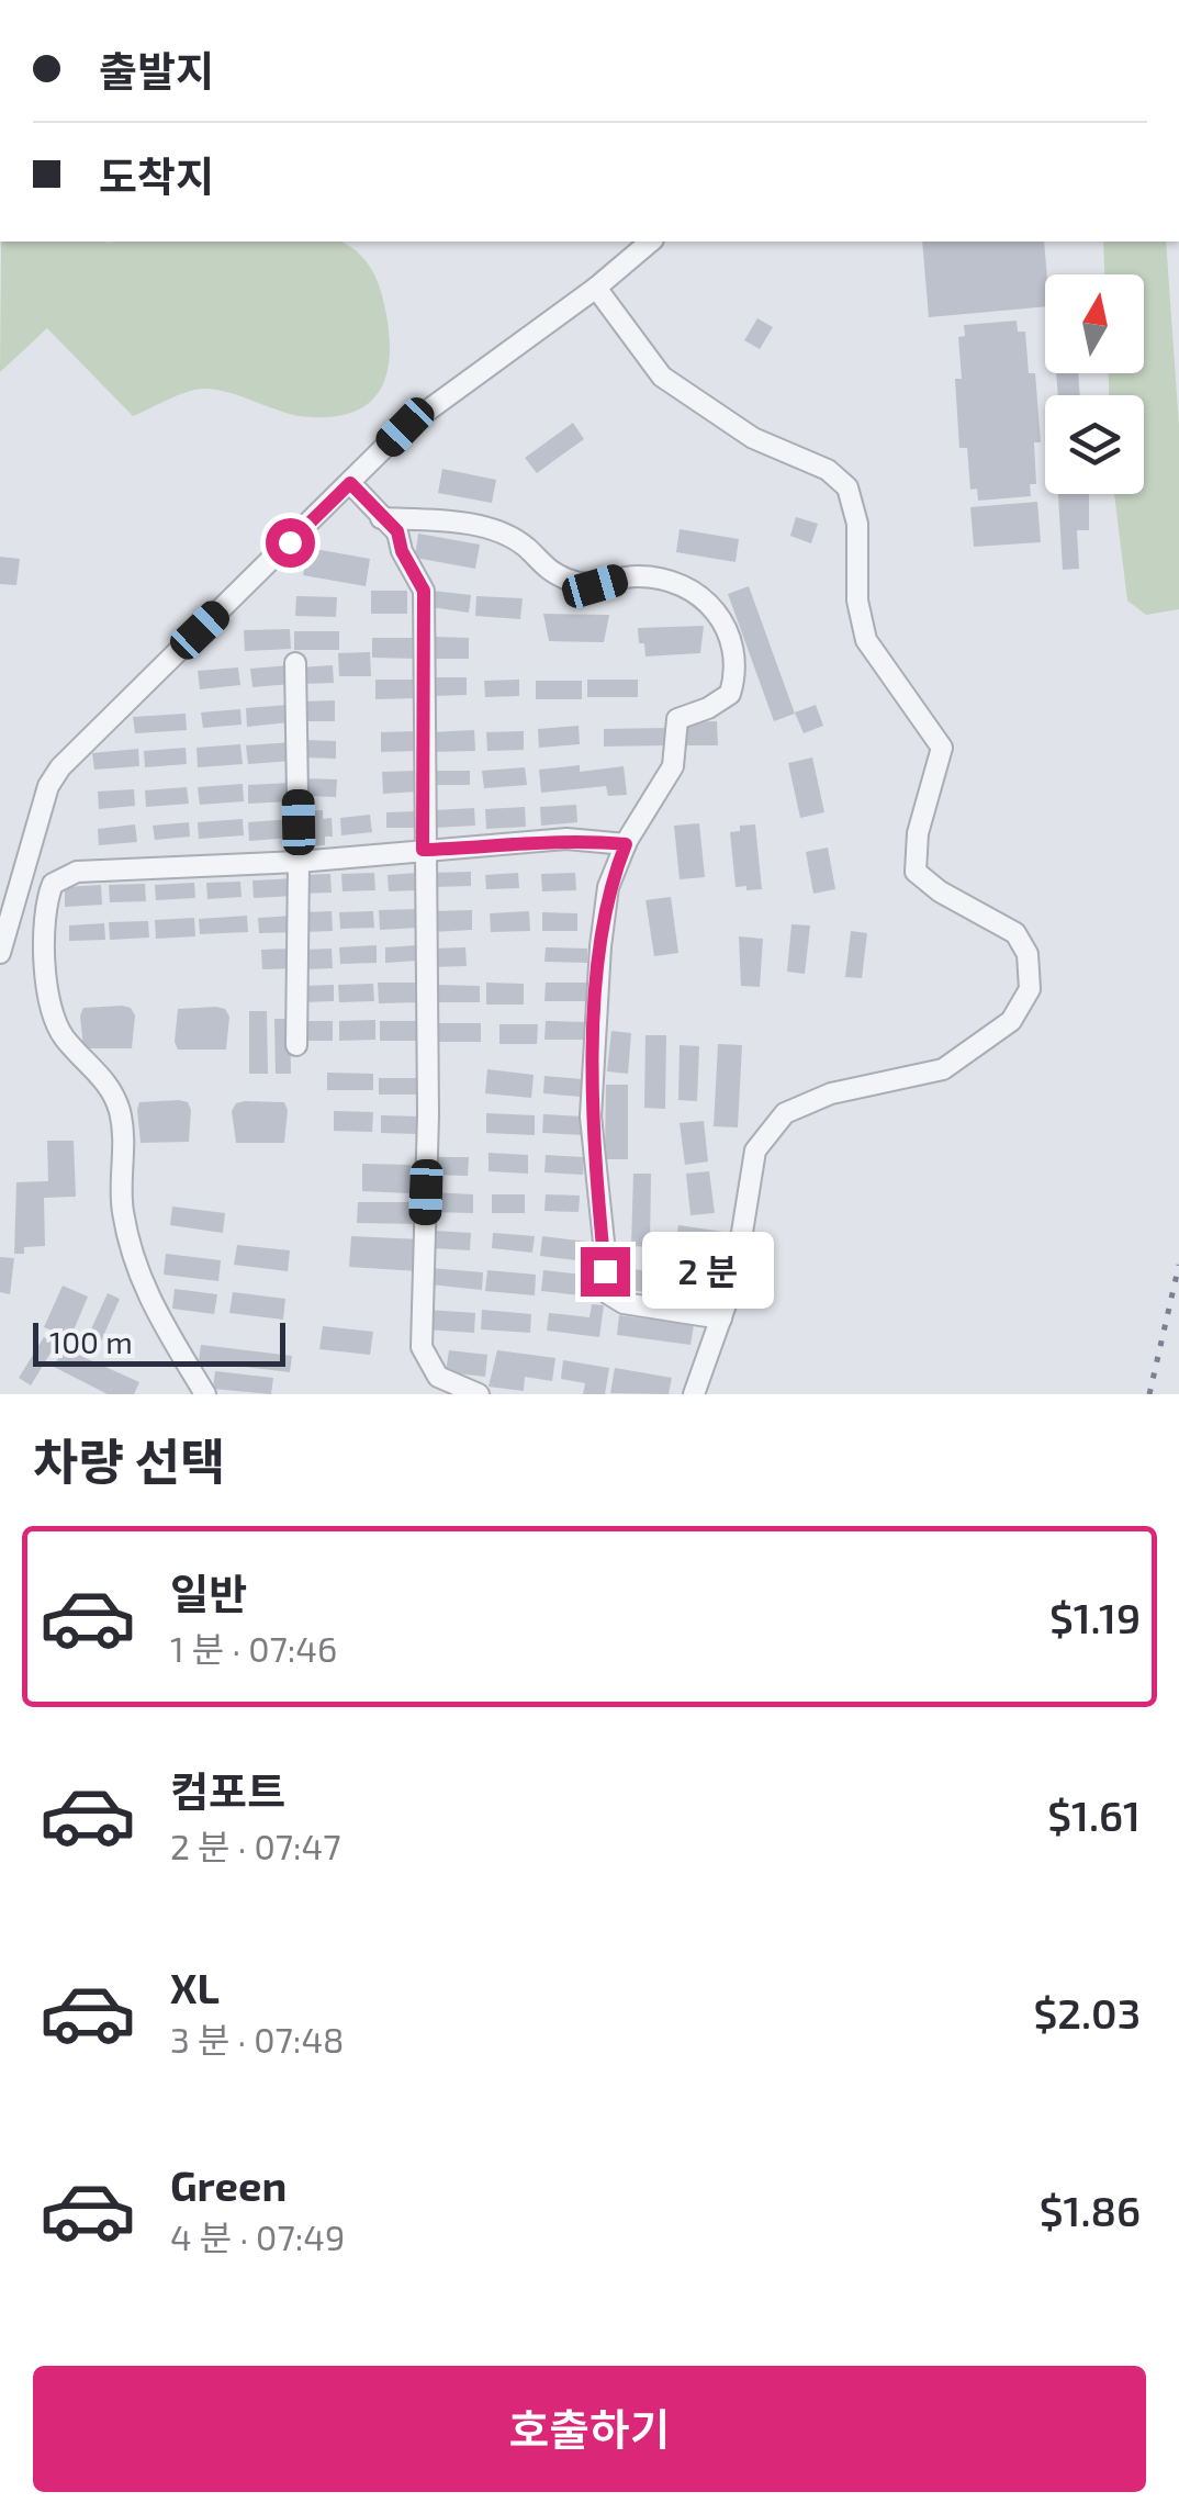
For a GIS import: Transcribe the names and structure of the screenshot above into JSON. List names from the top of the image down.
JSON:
{
  "scale_bar": "100 m",
  "north": "top",
  "page": {
    "banner": ["출발지", "도착지"],
    "bubble": "2 분",
    "scale": "100 m",
    "heading": "차량 선택",
    "list": [
      {
        "name": "일반",
        "note": "1 분 · 07:46",
        "value": "$1.19"
      },
      {
        "name": "컴포트",
        "note": "2 분 · 07:47",
        "value": "$1.61"
      },
      {
        "name": "XL",
        "note": "3 분 · 07:48",
        "value": "$2.03"
      },
      {
        "name": "Green",
        "note": "4 분 · 07:49",
        "value": "$1.86"
      }
    ],
    "buttons": "호출하기"
  }
}
